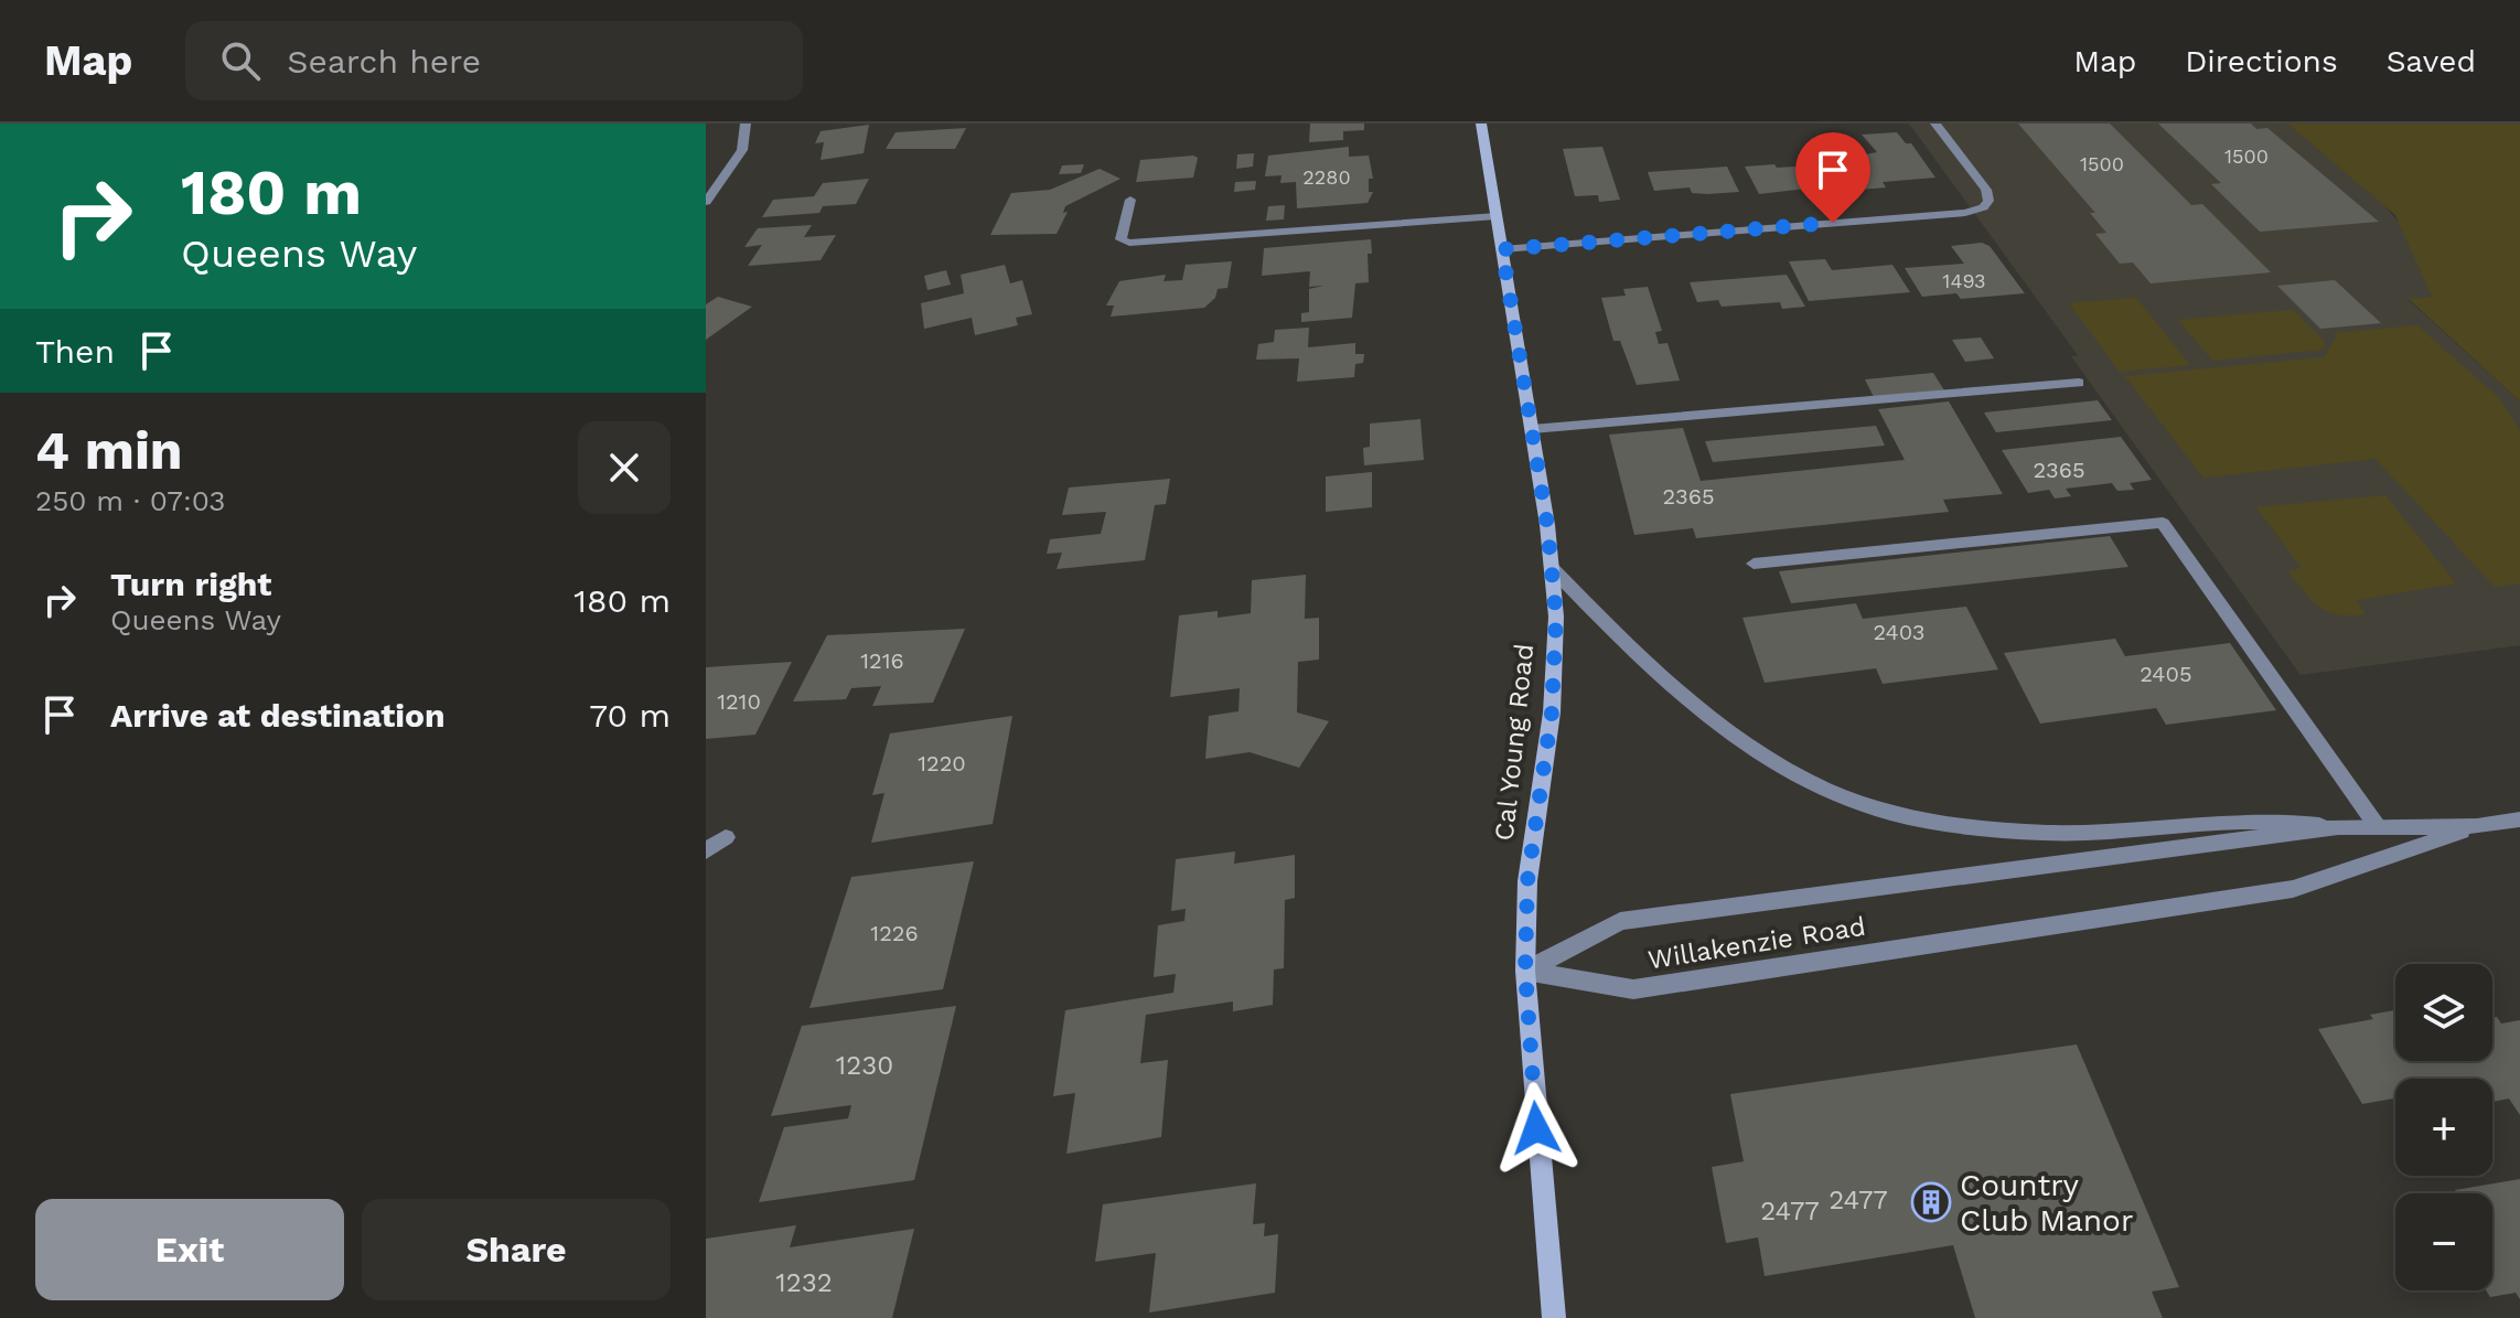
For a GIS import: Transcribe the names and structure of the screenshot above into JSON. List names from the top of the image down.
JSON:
{
  "streets": {
    "main road": ["Cal Young Road"],
    "street": ["Willakenzie Road"]
  },
  "crossings": [
    ["Cal Young Road", "Willakenzie Road"]
  ],
  "places": {
    "building": ["Country Club Manor"]
  },
  "house_numbers": [
    "1500",
    "1500",
    "2280",
    "1493",
    "2365",
    "2365",
    "2403",
    "1216",
    "2405",
    "1210",
    "1220",
    "1226",
    "1230",
    "2477",
    "2477",
    "1232"
  ],
  "page": {
    "header": "Map",
    "search": "Search here",
    "nav": ["Map", "Directions", "Saved"],
    "turn": ["180 m", "Queens Way"],
    "then": "Then",
    "heading": ["4 min", "250 m · 07:03"],
    "list": [
      {
        "name": "Turn right",
        "note": "Queens Way",
        "value": "180 m"
      },
      {
        "name": "Arrive at destination",
        "value": "70 m"
      }
    ],
    "map_buttons": ["+", "−"],
    "buttons": ["Exit", "Share"]
  }
}
